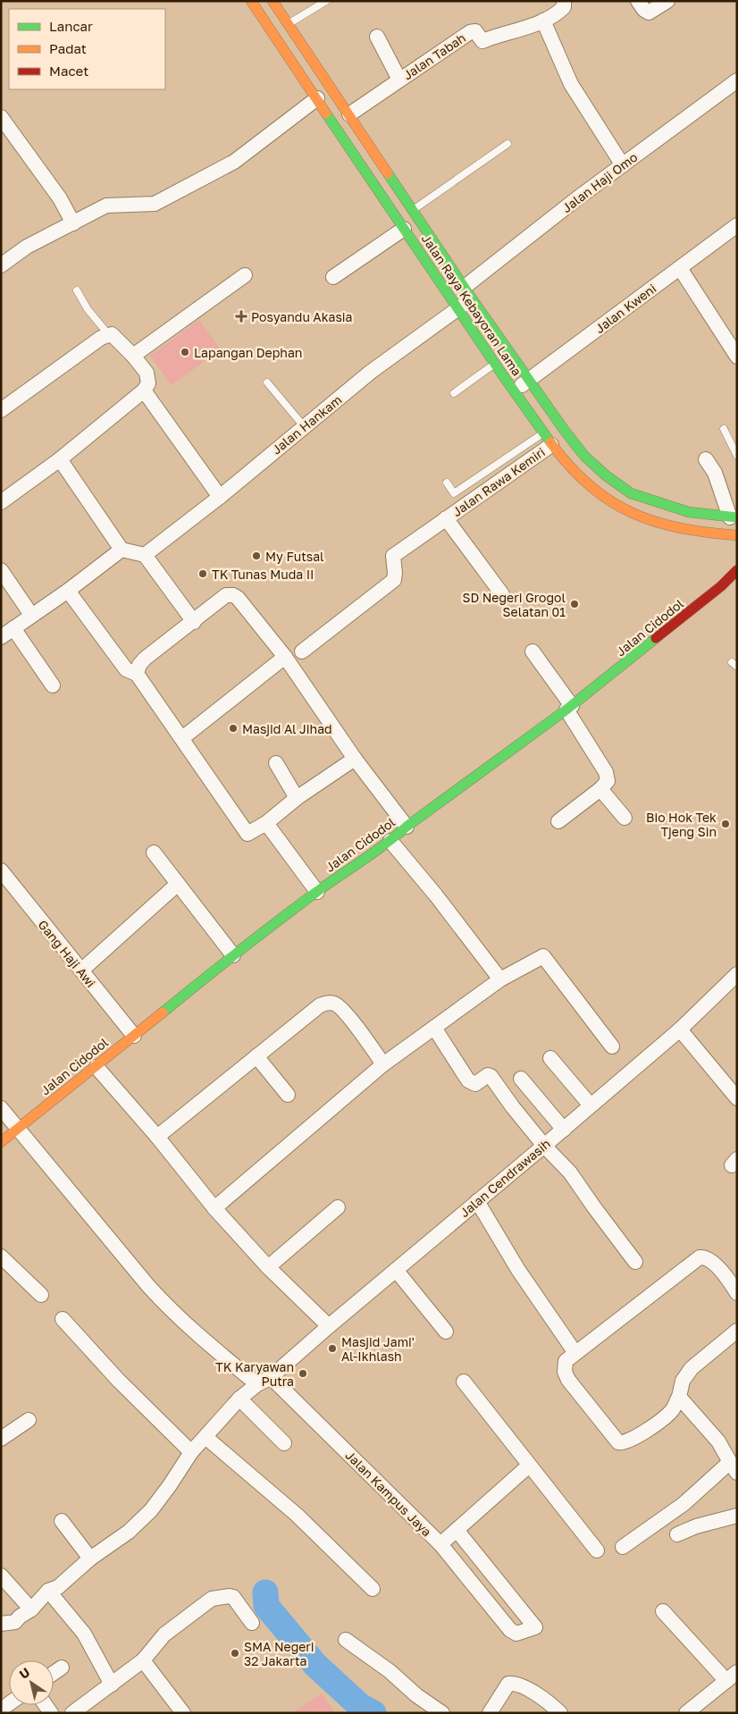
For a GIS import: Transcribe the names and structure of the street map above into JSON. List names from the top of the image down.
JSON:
{
  "streets": {
    "main road": ["Jalan Raya Kebayoran Lama", "Jalan Cidodol"],
    "street": [
      "Jalan Tabah",
      "Jalan Haji Omo",
      "Jalan Kweni",
      "Jalan Hankam",
      "Jalan Rawa Kemiri",
      "Gang Haji Awi",
      "Jalan Cendrawasih",
      "Jalan Kampus Jaya"
    ]
  },
  "crossings": [
    ["Jalan Tabah", "Jalan Raya Kebayoran Lama"],
    ["Jalan Haji Omo", "Jalan Raya Kebayoran Lama"],
    ["Jalan Haji Omo", "Jalan Hankam"],
    ["Jalan Raya Kebayoran Lama", "Jalan Kweni"],
    ["Jalan Raya Kebayoran Lama", "Jalan Hankam"],
    ["Jalan Raya Kebayoran Lama", "Jalan Rawa Kemiri"],
    ["Jalan Cidodol", "Gang Haji Awi"],
    ["Jalan Cidodol", "Jalan Kampus Jaya"],
    ["Jalan Cendrawasih", "Jalan Kampus Jaya"]
  ],
  "places": {
    "health": ["Posyandu Akasia"],
    "other": [
      "Lapangan Dephan",
      "My Futsal",
      "TK Tunas Muda II",
      "SD Negeri Grogol Selatan 01",
      "Masjid Al Jihad",
      "Bio Hok Tek Tjeng Sin",
      "Masjid Jami' Al-Ikhlash",
      "TK Karyawan Putra",
      "SMA Negeri 32 Jakarta"
    ]
  },
  "legend": ["Lancar", "Padat", "Macet"],
  "north": "top left"
}
